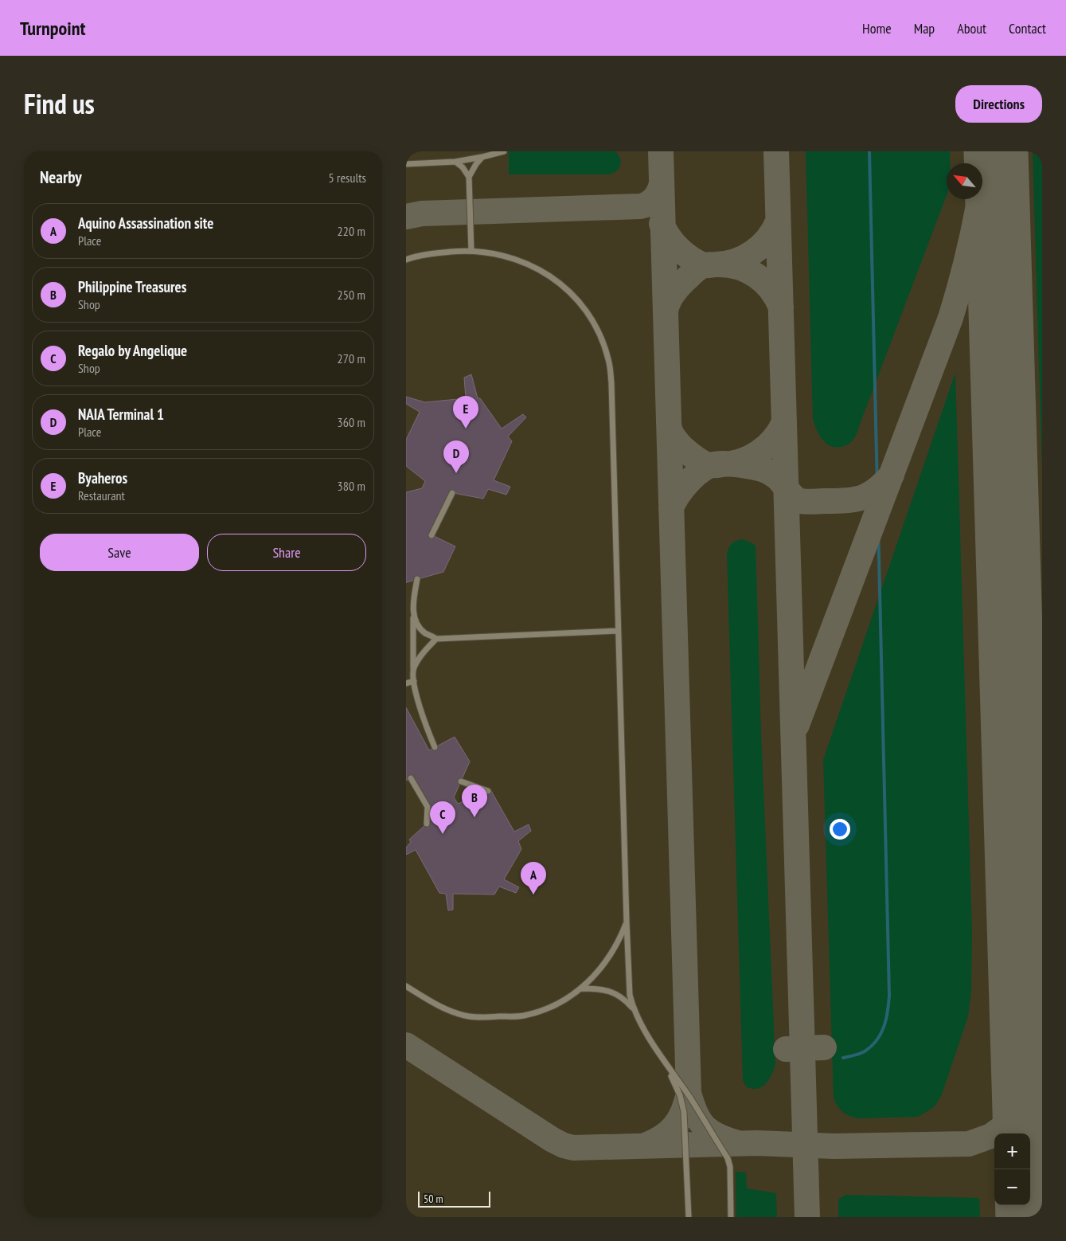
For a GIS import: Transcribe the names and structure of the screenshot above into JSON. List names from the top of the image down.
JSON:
{
  "scale_bar": "50 m",
  "north": "top left",
  "page": {
    "header": "Turnpoint",
    "nav": [
      "Home",
      "Map",
      "About",
      "Contact"
    ],
    "title": "Find us",
    "buttons": [
      "Directions",
      ["Save", "Share"]
    ],
    "heading": ["Nearby", "5 results"],
    "list": [
      {
        "mark": "A",
        "name": "Aquino Assassination site",
        "note": "Place",
        "value": "220 m"
      },
      {
        "mark": "B",
        "name": "Philippine Treasures",
        "note": "Shop",
        "value": "250 m"
      },
      {
        "mark": "C",
        "name": "Regalo by Angelique",
        "note": "Shop",
        "value": "270 m"
      },
      {
        "mark": "D",
        "name": "NAIA Terminal 1",
        "note": "Place",
        "value": "360 m"
      },
      {
        "mark": "E",
        "name": "Byaheros",
        "note": "Restaurant",
        "value": "380 m"
      }
    ],
    "pins": [
      "E",
      "D",
      "B",
      "C",
      "A"
    ],
    "map_buttons": ["+", "−"],
    "scale": "50 m"
  }
}
